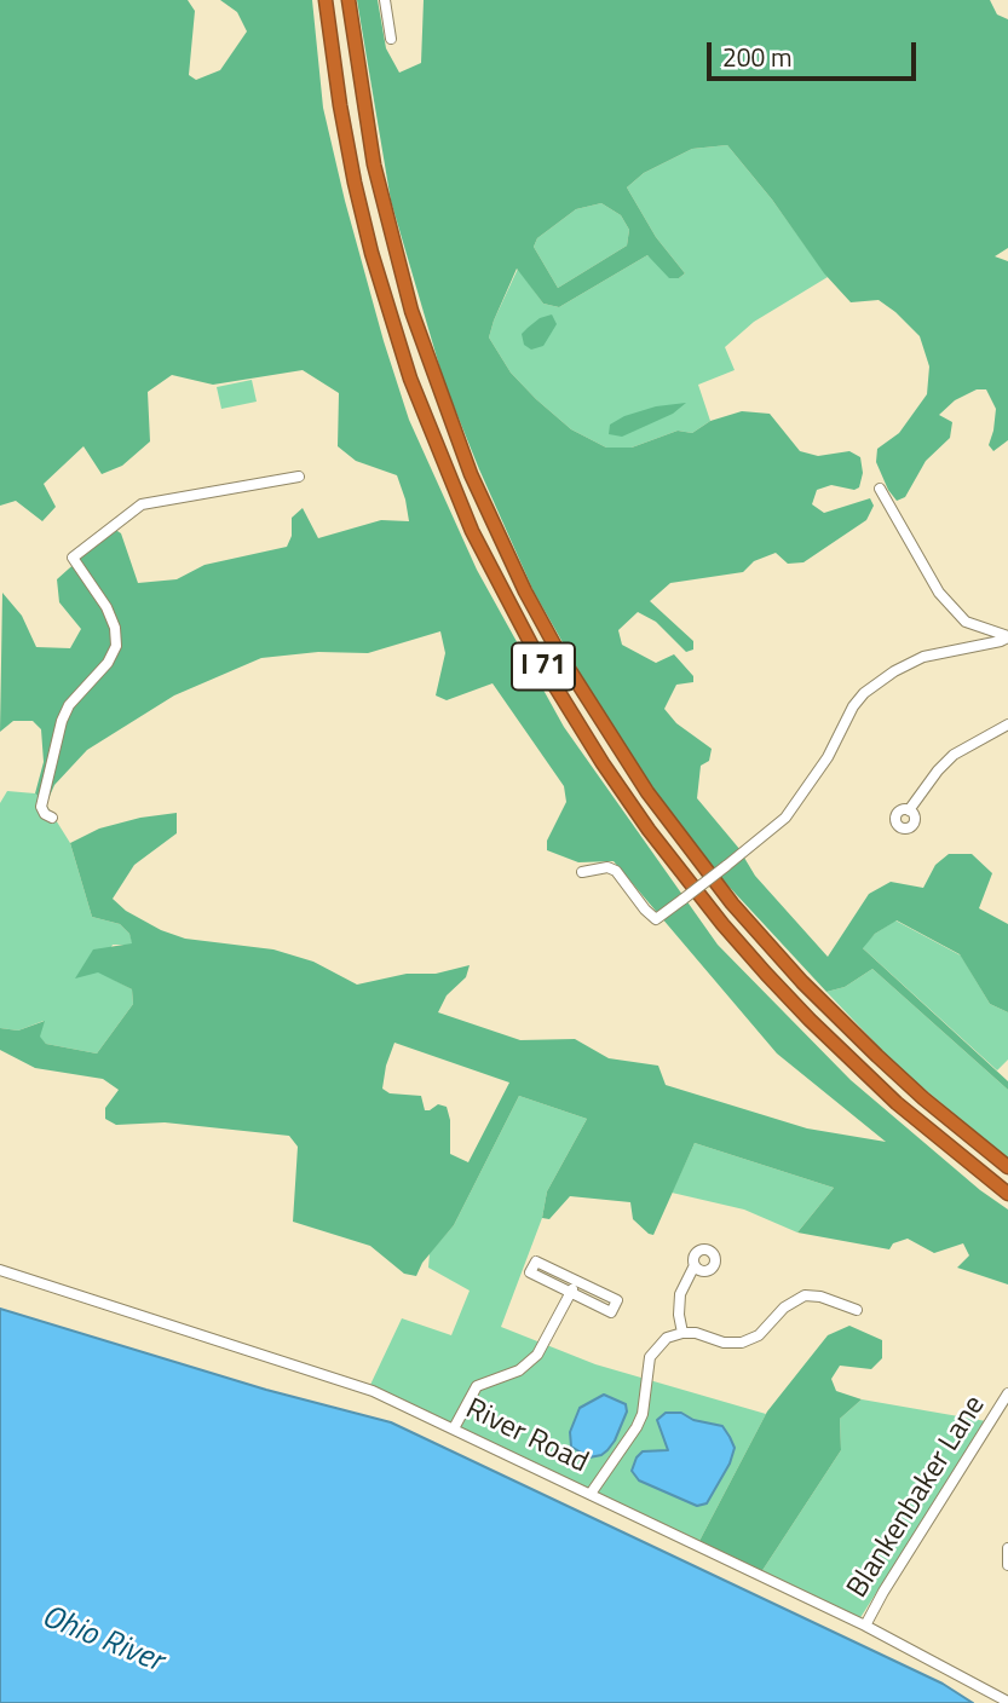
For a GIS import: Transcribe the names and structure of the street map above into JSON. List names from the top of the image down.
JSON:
{
  "streets": {
    "highway": ["I 71"],
    "street": ["River Road", "Blankenbaker Lane"]
  },
  "crossings": [
    ["River Road", "Blankenbaker Lane"]
  ],
  "water": ["Ohio River"],
  "scale_bar": "200 m"
}
